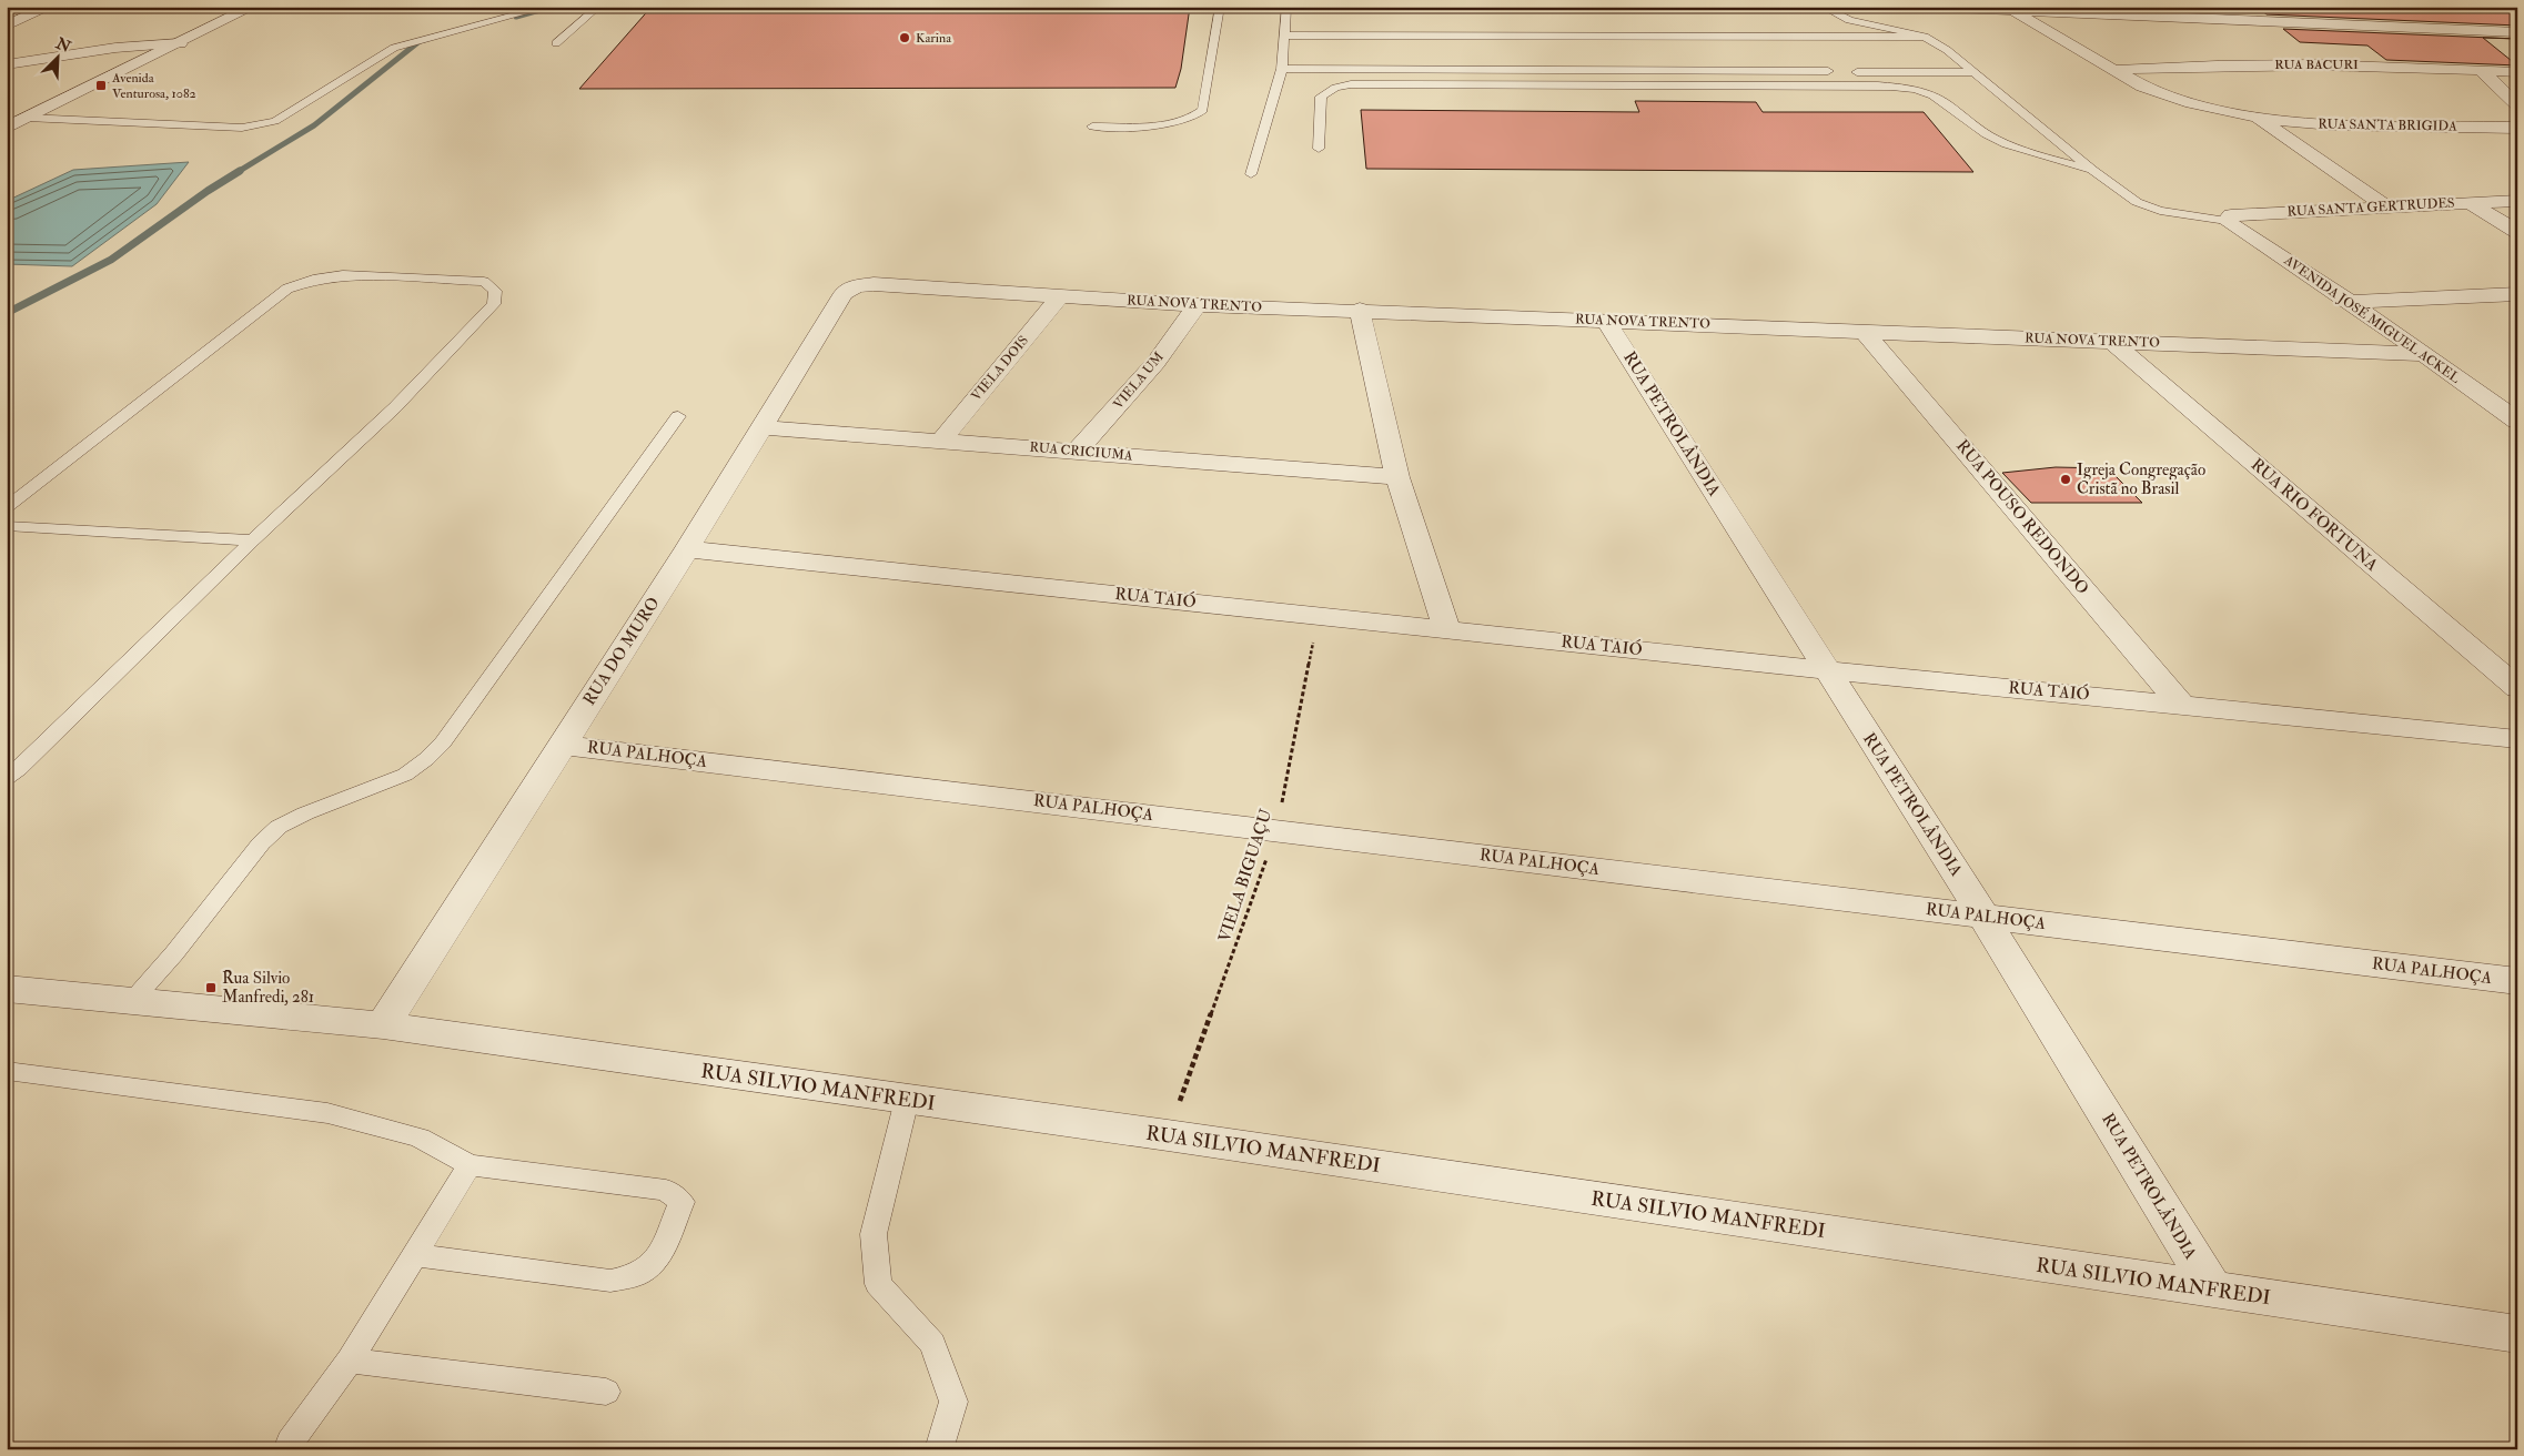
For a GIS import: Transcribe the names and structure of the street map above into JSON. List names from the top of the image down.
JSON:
{
  "streets": {
    "street": [
      "RUA BACURI",
      "RUA SANTA BRIGIDA",
      "RUA SANTA GERTRUDES",
      "RUA NOVA TRENTO",
      "AVENIDA JOSÉ MIGUEL ACKEL",
      "VIELA DOIS",
      "VIELA UM",
      "RUA PETROLÂNDIA",
      "RUA CRICIUMA",
      "RUA RIO FORTUNA",
      "RUA POUSO REDONDO",
      "RUA TAIÓ",
      "RUA DO MURO",
      "RUA PALHOÇA",
      "RUA SILVIO MANFREDI"
    ],
    "path": ["VIELA BIGUAÇU"]
  },
  "crossings": [
    ["RUA SANTA GERTRUDES", "AVENIDA JOSÉ MIGUEL ACKEL"],
    ["RUA NOVA TRENTO", "AVENIDA JOSÉ MIGUEL ACKEL"],
    ["RUA NOVA TRENTO", "VIELA DOIS"],
    ["RUA NOVA TRENTO", "VIELA UM"],
    ["RUA NOVA TRENTO", "RUA PETROLÂNDIA"],
    ["RUA NOVA TRENTO", "RUA RIO FORTUNA"],
    ["RUA NOVA TRENTO", "RUA POUSO REDONDO"],
    ["RUA NOVA TRENTO", "RUA DO MURO"],
    ["VIELA DOIS", "RUA CRICIUMA"],
    ["VIELA UM", "RUA CRICIUMA"],
    ["RUA PETROLÂNDIA", "RUA TAIÓ"],
    ["RUA PETROLÂNDIA", "RUA PALHOÇA"],
    ["RUA PETROLÂNDIA", "RUA SILVIO MANFREDI"],
    ["RUA CRICIUMA", "RUA DO MURO"],
    ["RUA POUSO REDONDO", "RUA TAIÓ"],
    ["RUA TAIÓ", "RUA DO MURO"],
    ["RUA TAIÓ", "VIELA BIGUAÇU"],
    ["RUA DO MURO", "RUA PALHOÇA"],
    ["RUA DO MURO", "RUA SILVIO MANFREDI"],
    ["RUA PALHOÇA", "VIELA BIGUAÇU"],
    ["VIELA BIGUAÇU", "RUA SILVIO MANFREDI"]
  ],
  "places": {
    "other": ["Karina", "Igreja Congregação Cristã no Brasil"],
    "transit": ["Avenida Venturosa, 1082", "Rua Silvio Manfredi, 281"]
  },
  "north": "top right"
}
